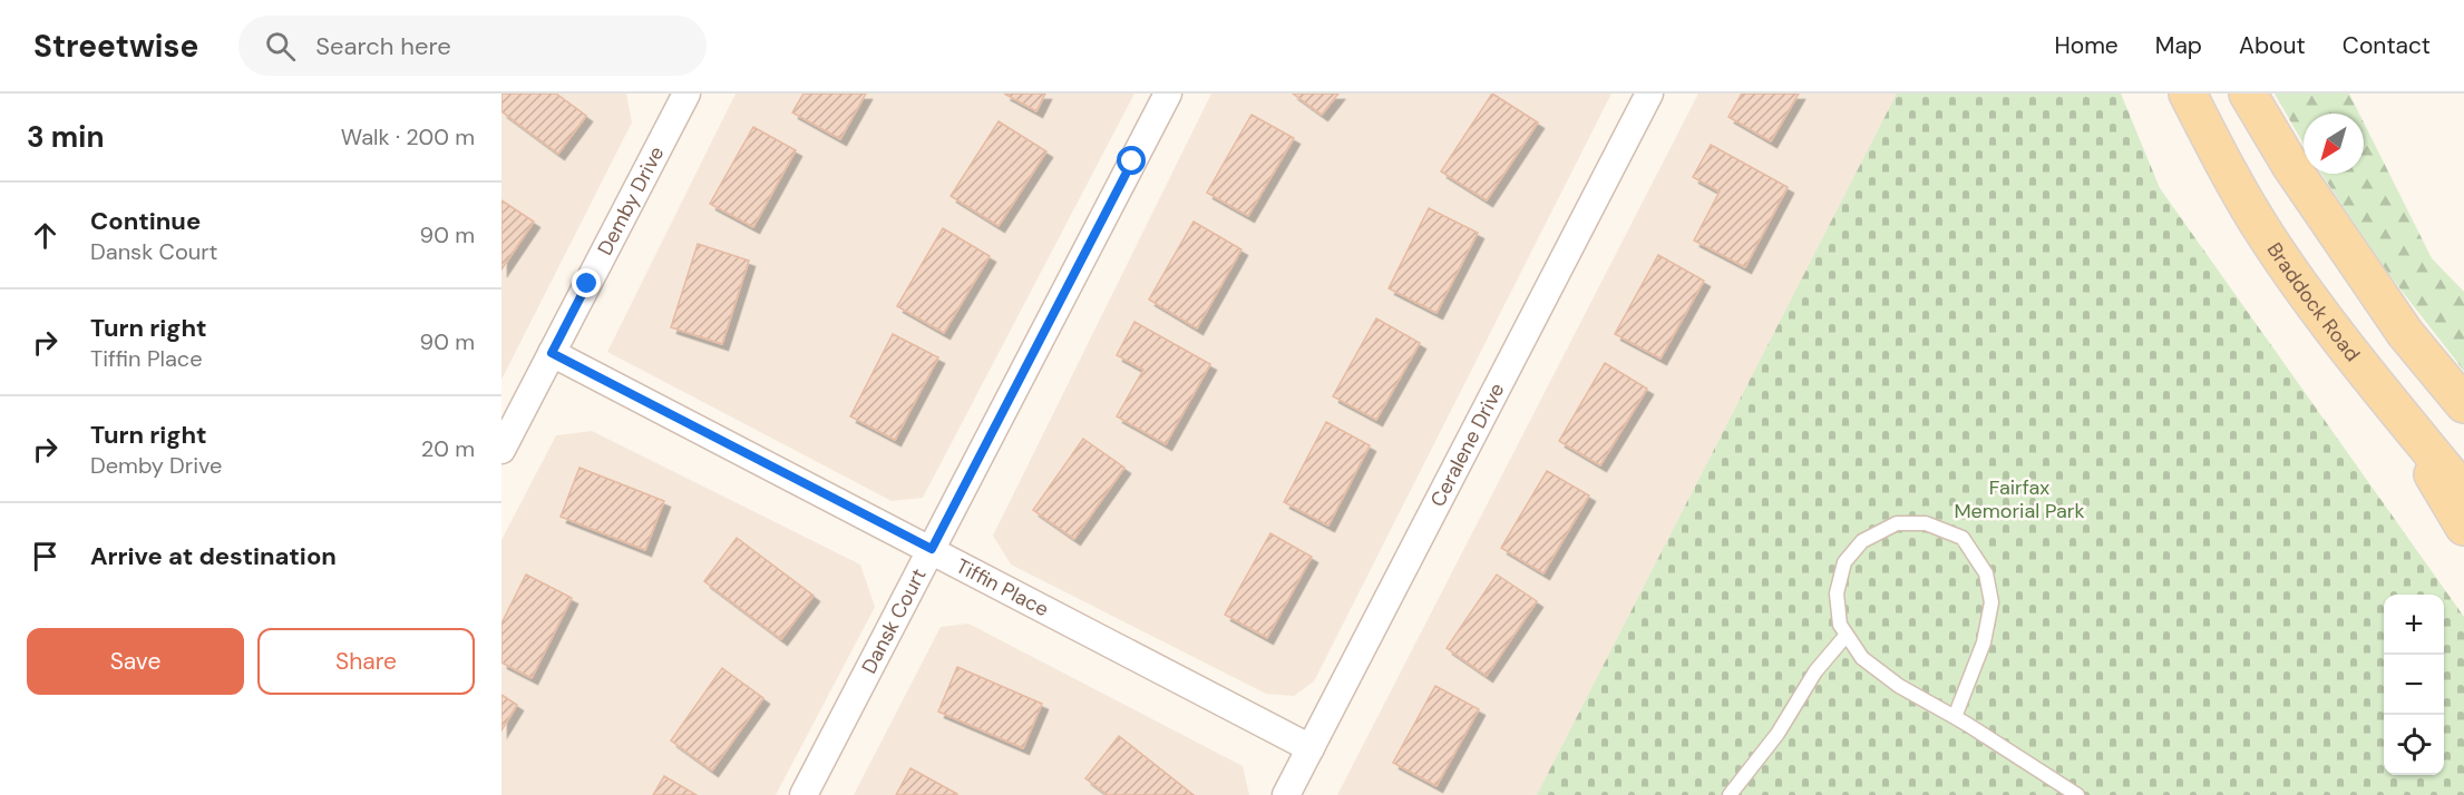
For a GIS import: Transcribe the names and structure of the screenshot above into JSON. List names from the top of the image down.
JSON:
{
  "streets": {
    "main road": ["Braddock Road"],
    "street": [
      "Demby Drive",
      "Ceralene Drive",
      "Tiffin Place",
      "Dansk Court"
    ]
  },
  "crossings": [
    ["Demby Drive", "Tiffin Place"],
    ["Ceralene Drive", "Tiffin Place"],
    ["Tiffin Place", "Dansk Court"]
  ],
  "parks": ["Fairfax Memorial Park"],
  "north": "bottom left",
  "page": {
    "header": "Streetwise",
    "search": "Search here",
    "nav": [
      "Home",
      "Map",
      "About",
      "Contact"
    ],
    "heading": ["3 min", "Walk · 200 m"],
    "list": [
      ["Continue", "Dansk Court", "90 m"],
      ["Turn right", "Tiffin Place", "90 m"],
      ["Turn right", "Demby Drive", "20 m"],
      "Arrive at destination"
    ],
    "map_buttons": ["+", "−"],
    "buttons": ["Save", "Share"]
  }
}
